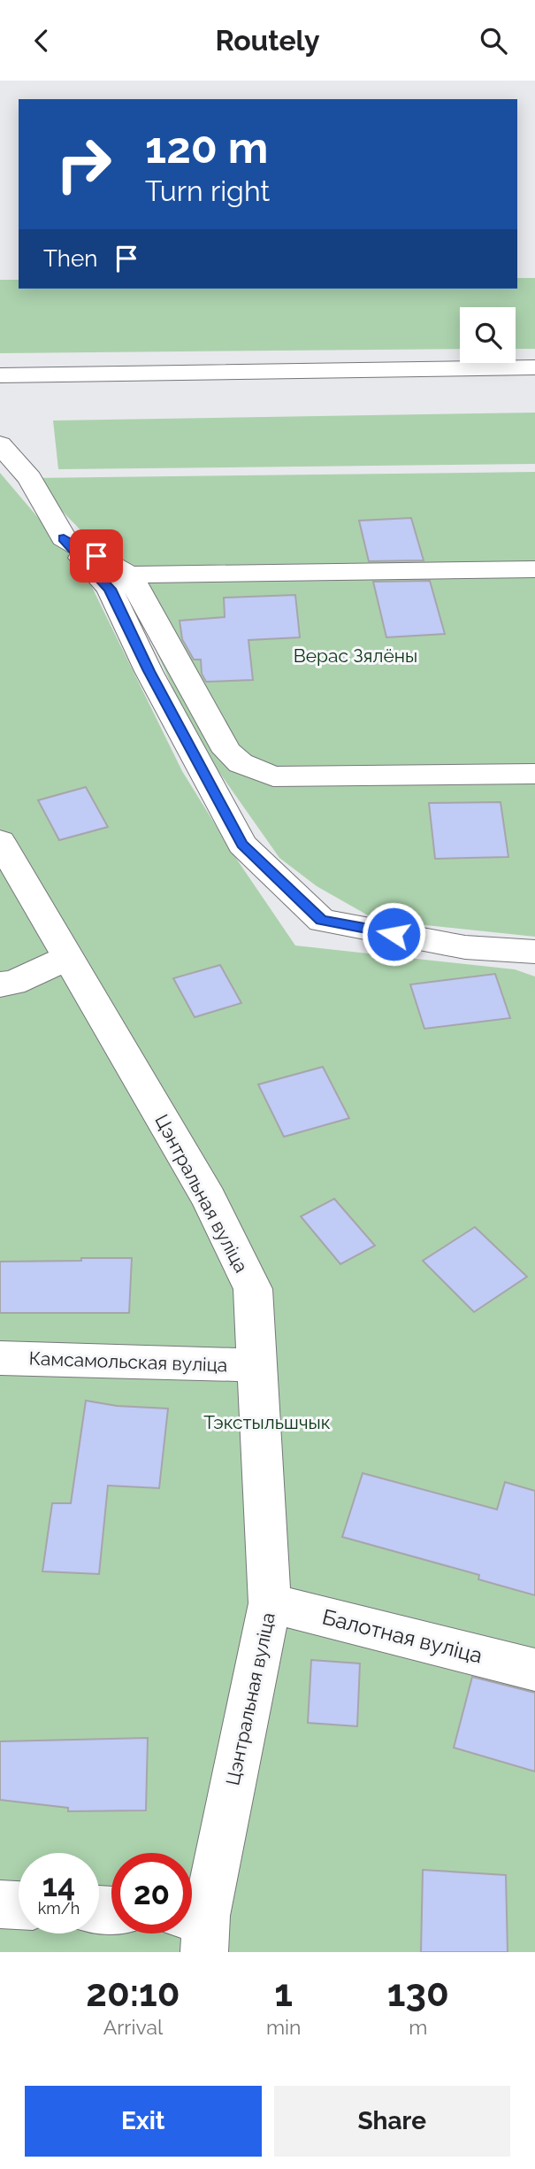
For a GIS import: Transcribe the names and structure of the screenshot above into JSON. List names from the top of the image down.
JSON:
{
  "streets": {
    "street": ["Цэнтральная вуліца", "Камсамольская вуліца", "Балотная вуліца"]
  },
  "crossings": [
    ["Цэнтральная вуліца", "Камсамольская вуліца"],
    ["Цэнтральная вуліца", "Балотная вуліца"]
  ],
  "parks": ["Верас Зялёны", "Тэкстыльшчык"],
  "page": {
    "header": "Routely",
    "turn": ["120 m", "Turn right"],
    "then": "Then",
    "speed": "14 km/h",
    "limit": "20",
    "eta": [
      "20:10",
      "Arrival",
      "1",
      "min",
      "130",
      "m"
    ],
    "buttons": ["Exit", "Share"]
  }
}
